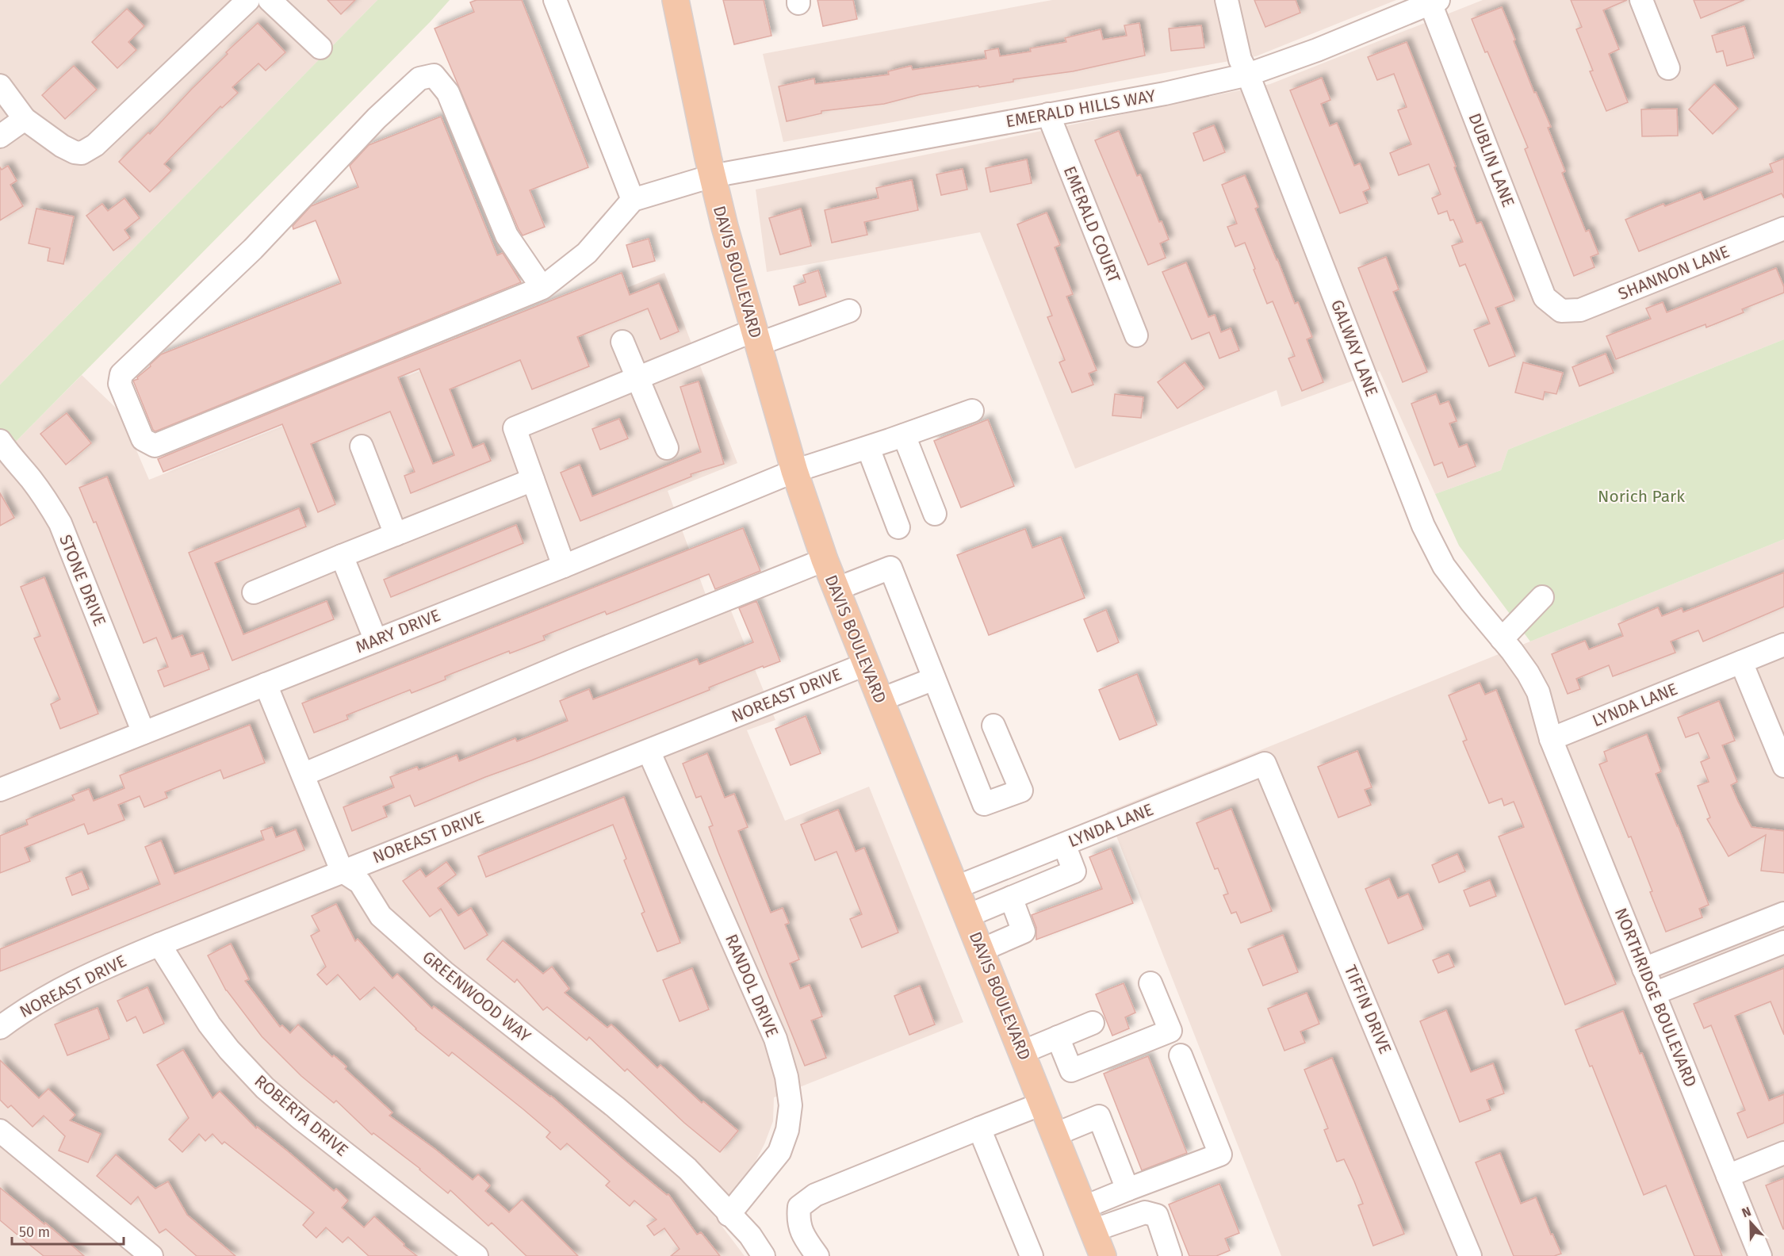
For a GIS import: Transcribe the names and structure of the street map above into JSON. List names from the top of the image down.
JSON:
{
  "streets": {
    "main road": ["DAVIS BOULEVARD"],
    "street": [
      "EMERALD HILLS WAY",
      "DUBLIN LANE",
      "EMERALD COURT",
      "SHANNON LANE",
      "GALWAY LANE",
      "STONE DRIVE",
      "MARY DRIVE",
      "NOREAST DRIVE",
      "LYNDA LANE",
      "RANDOL DRIVE",
      "GREENWOOD WAY",
      "NORTHRIDGE BOULEVARD",
      "TIFFIN DRIVE",
      "ROBERTA DRIVE"
    ]
  },
  "crossings": [
    ["EMERALD HILLS WAY", "DUBLIN LANE"],
    ["EMERALD HILLS WAY", "EMERALD COURT"],
    ["EMERALD HILLS WAY", "DAVIS BOULEVARD"],
    ["EMERALD HILLS WAY", "GALWAY LANE"],
    ["DUBLIN LANE", "SHANNON LANE"],
    ["DAVIS BOULEVARD", "MARY DRIVE"],
    ["DAVIS BOULEVARD", "NOREAST DRIVE"],
    ["DAVIS BOULEVARD", "LYNDA LANE"],
    ["GALWAY LANE", "LYNDA LANE"],
    ["GALWAY LANE", "NORTHRIDGE BOULEVARD"],
    ["STONE DRIVE", "MARY DRIVE"],
    ["NOREAST DRIVE", "RANDOL DRIVE"],
    ["NOREAST DRIVE", "GREENWOOD WAY"],
    ["NOREAST DRIVE", "ROBERTA DRIVE"],
    ["LYNDA LANE", "NORTHRIDGE BOULEVARD"],
    ["LYNDA LANE", "TIFFIN DRIVE"],
    ["RANDOL DRIVE", "GREENWOOD WAY"]
  ],
  "parks": ["Norich Park"],
  "scale_bar": "50 m",
  "north": "top"
}
